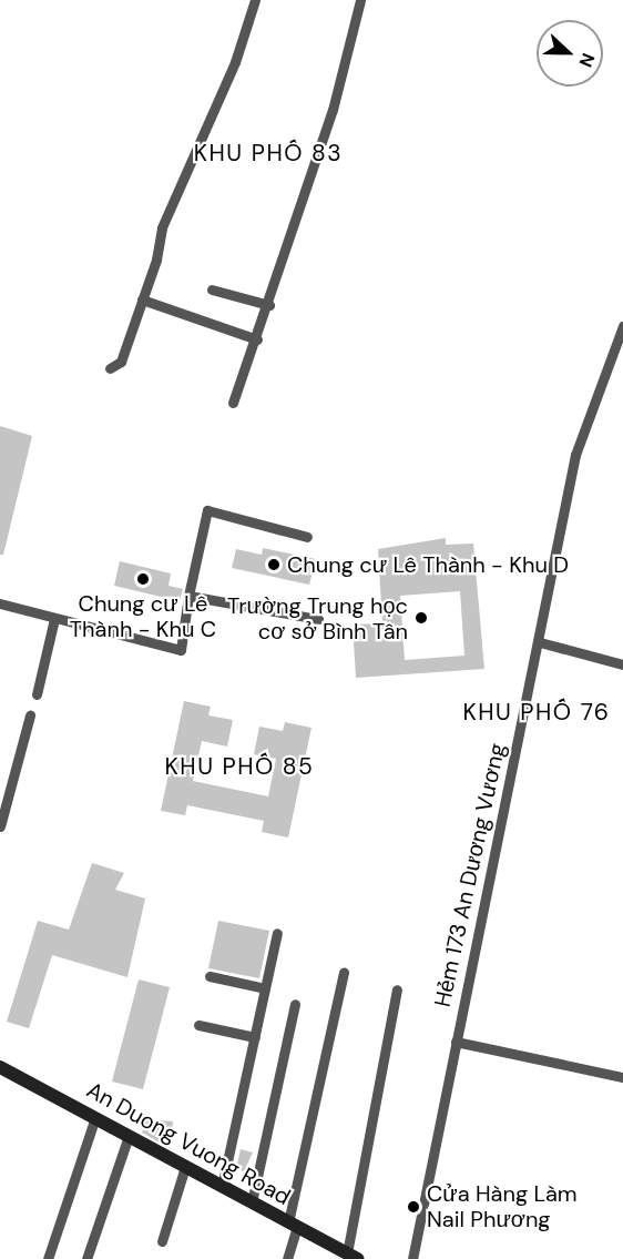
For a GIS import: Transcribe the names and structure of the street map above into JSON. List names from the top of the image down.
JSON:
{
  "streets": {
    "main road": ["An Duong Vuong Road"],
    "street": ["Hẻm 173 An Dương Vương"]
  },
  "districts": ["KHU PHỐ 83", "KHU PHỐ 76", "KHU PHỐ 85"],
  "places": [
    "Chung cư Lê Thành - Khu D",
    "Chung cư Lê Thành - Khu C",
    "Trường Trung học cơ sở Bình Tân",
    "Cửa Hàng Làm Nail Phương"
  ],
  "north": "right"
}
